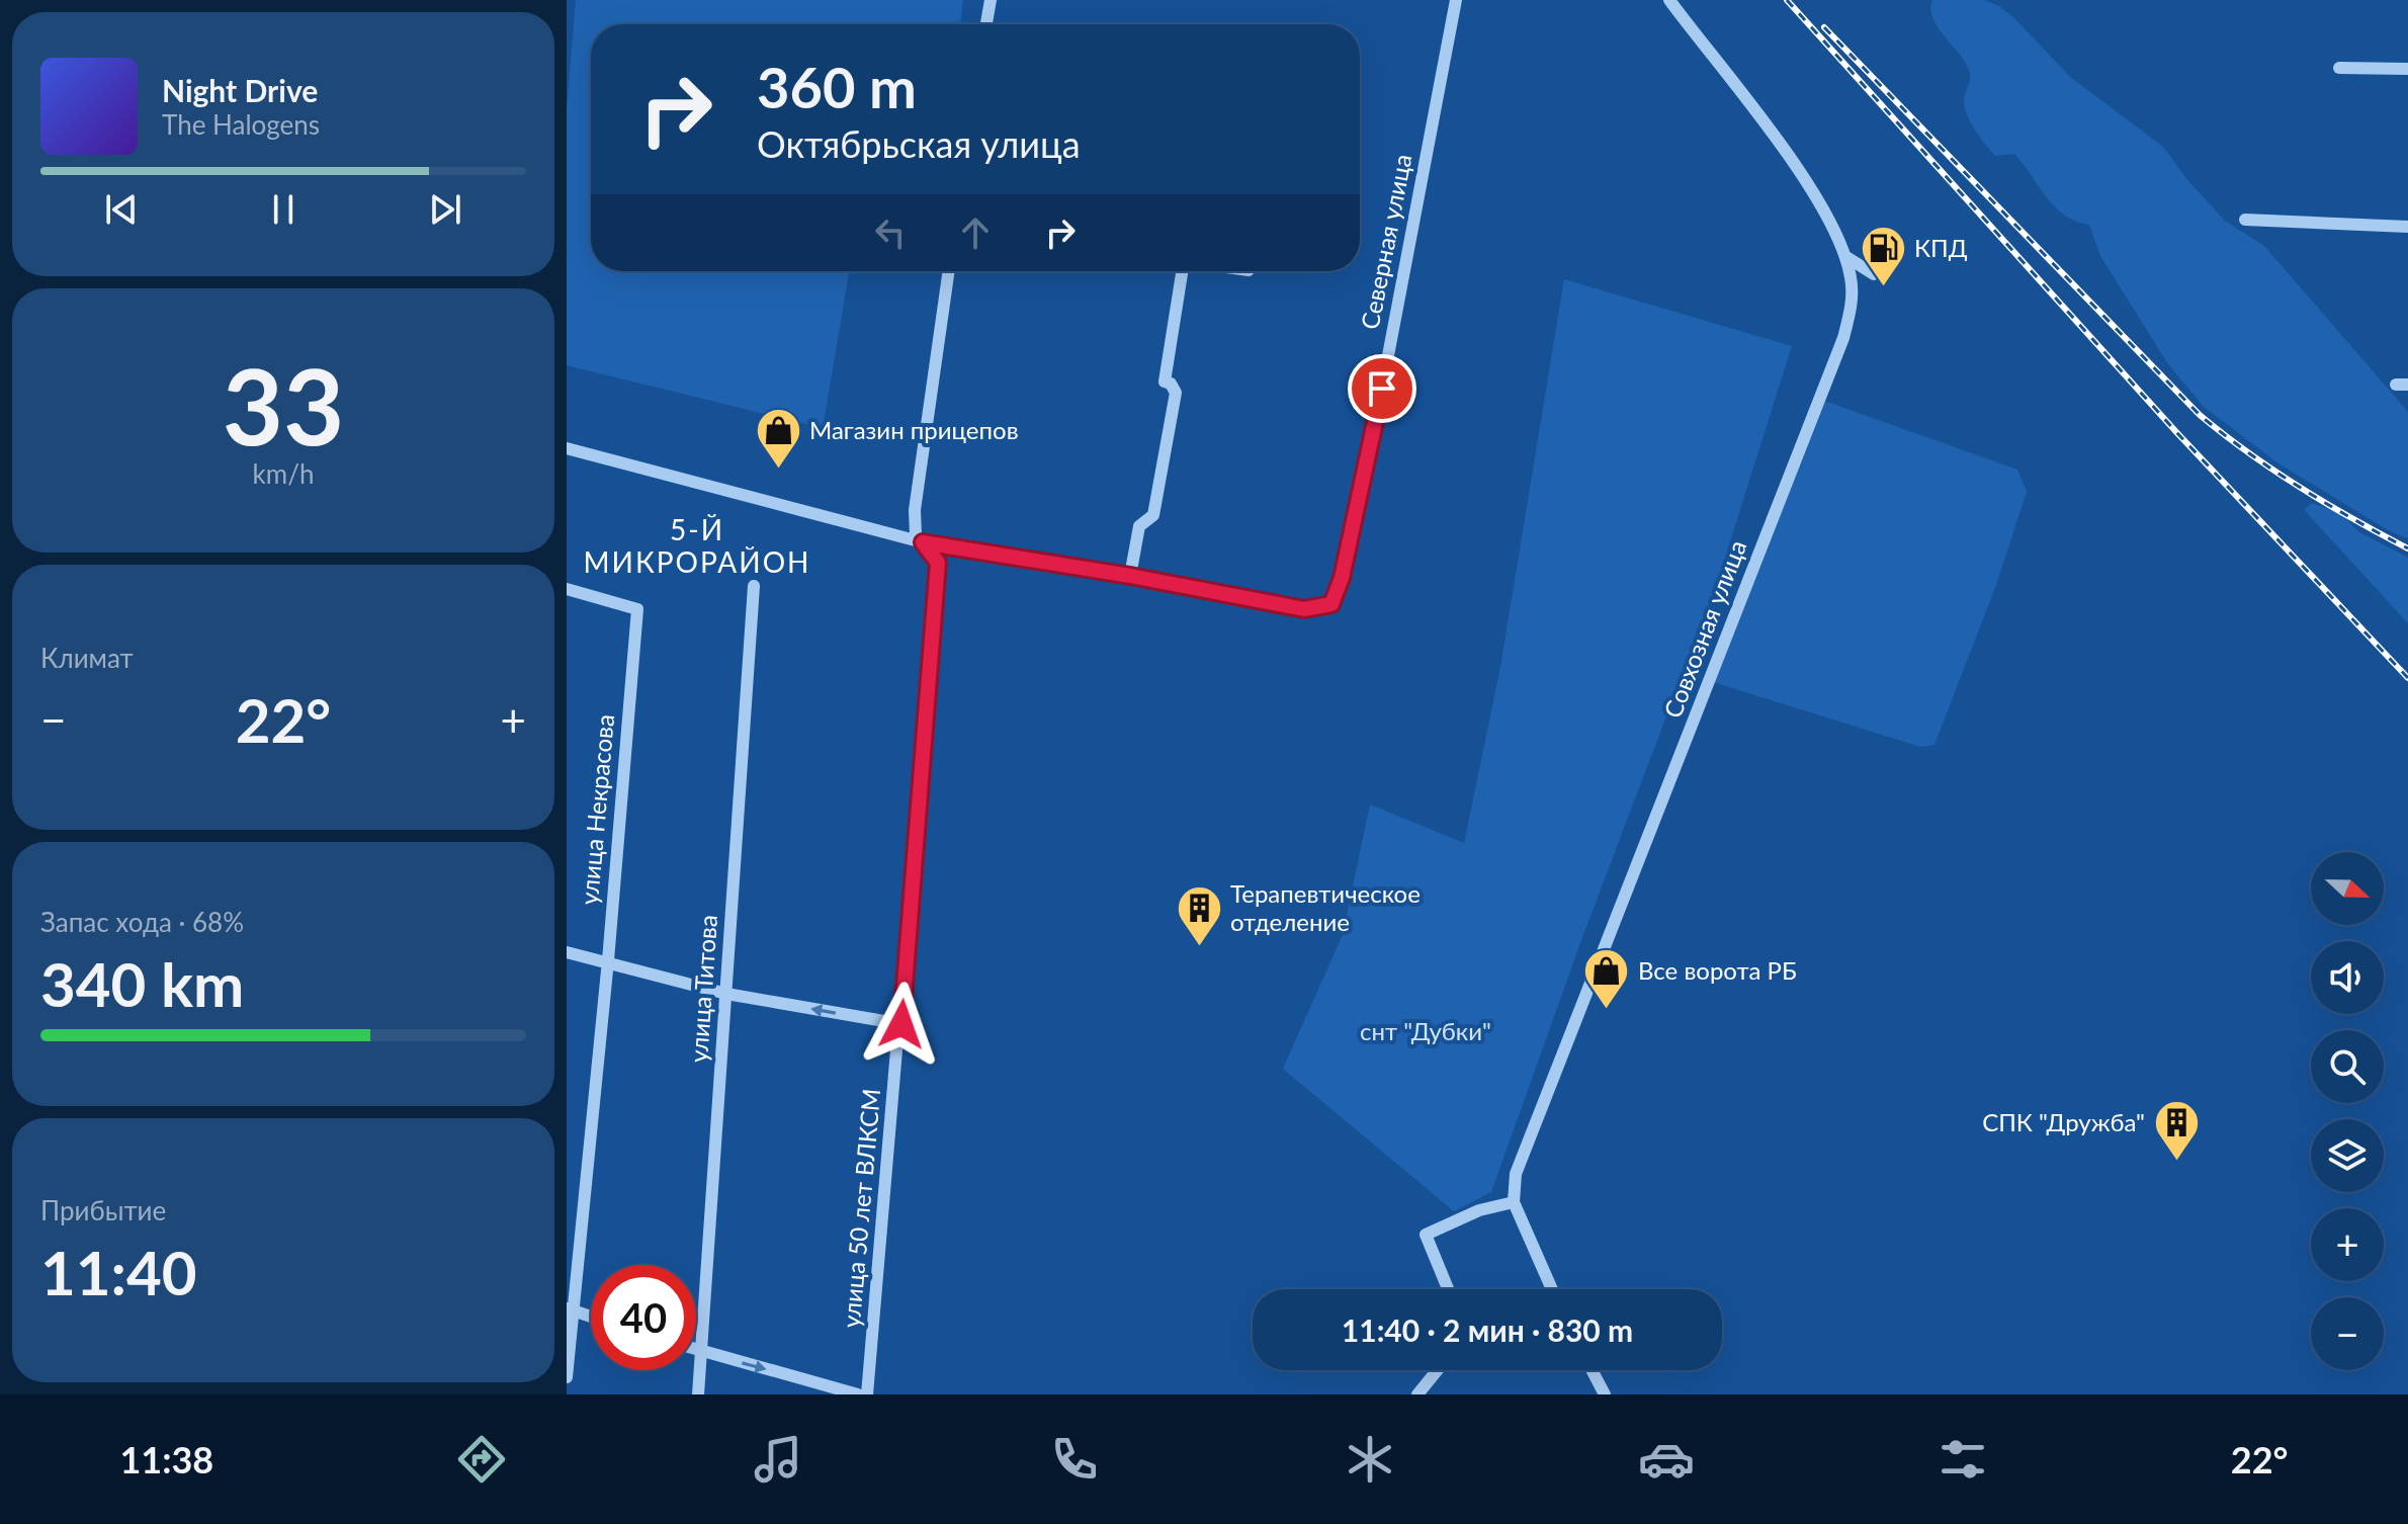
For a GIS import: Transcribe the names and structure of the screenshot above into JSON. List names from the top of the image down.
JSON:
{
  "streets": {
    "street": [
      "Северная улица",
      "Совхозная улица",
      "улица Некрасова",
      "улица Титова",
      "улица 50 лет ВЛКСМ"
    ]
  },
  "districts": ["5-Й МИКРОРАЙОН"],
  "parks": ["снт \"Дубки\""],
  "places": {
    "fuel station": ["КПД"],
    "shop": ["Магазин прицепов", "Все ворота РБ"],
    "building": ["Терапевтическое отделение", "СПК \"Дружба\""]
  },
  "north": "right",
  "page": {
    "turn": ["360 m", "Октябрьская улица"],
    "song": ["Night Drive", "The Halogens"],
    "tile": [
      ["33", "km/h"],
      "Климат",
      ["Запас хода · 68%", "340 km"],
      ["Прибытие", "11:40"]
    ],
    "heat": ["−", "22°", "+"],
    "map_buttons": ["+", "−"],
    "limit": "40",
    "trip": "11:40 · 2 мин · 830 m",
    "tabs": ["11:38", "22°"]
  }
}
